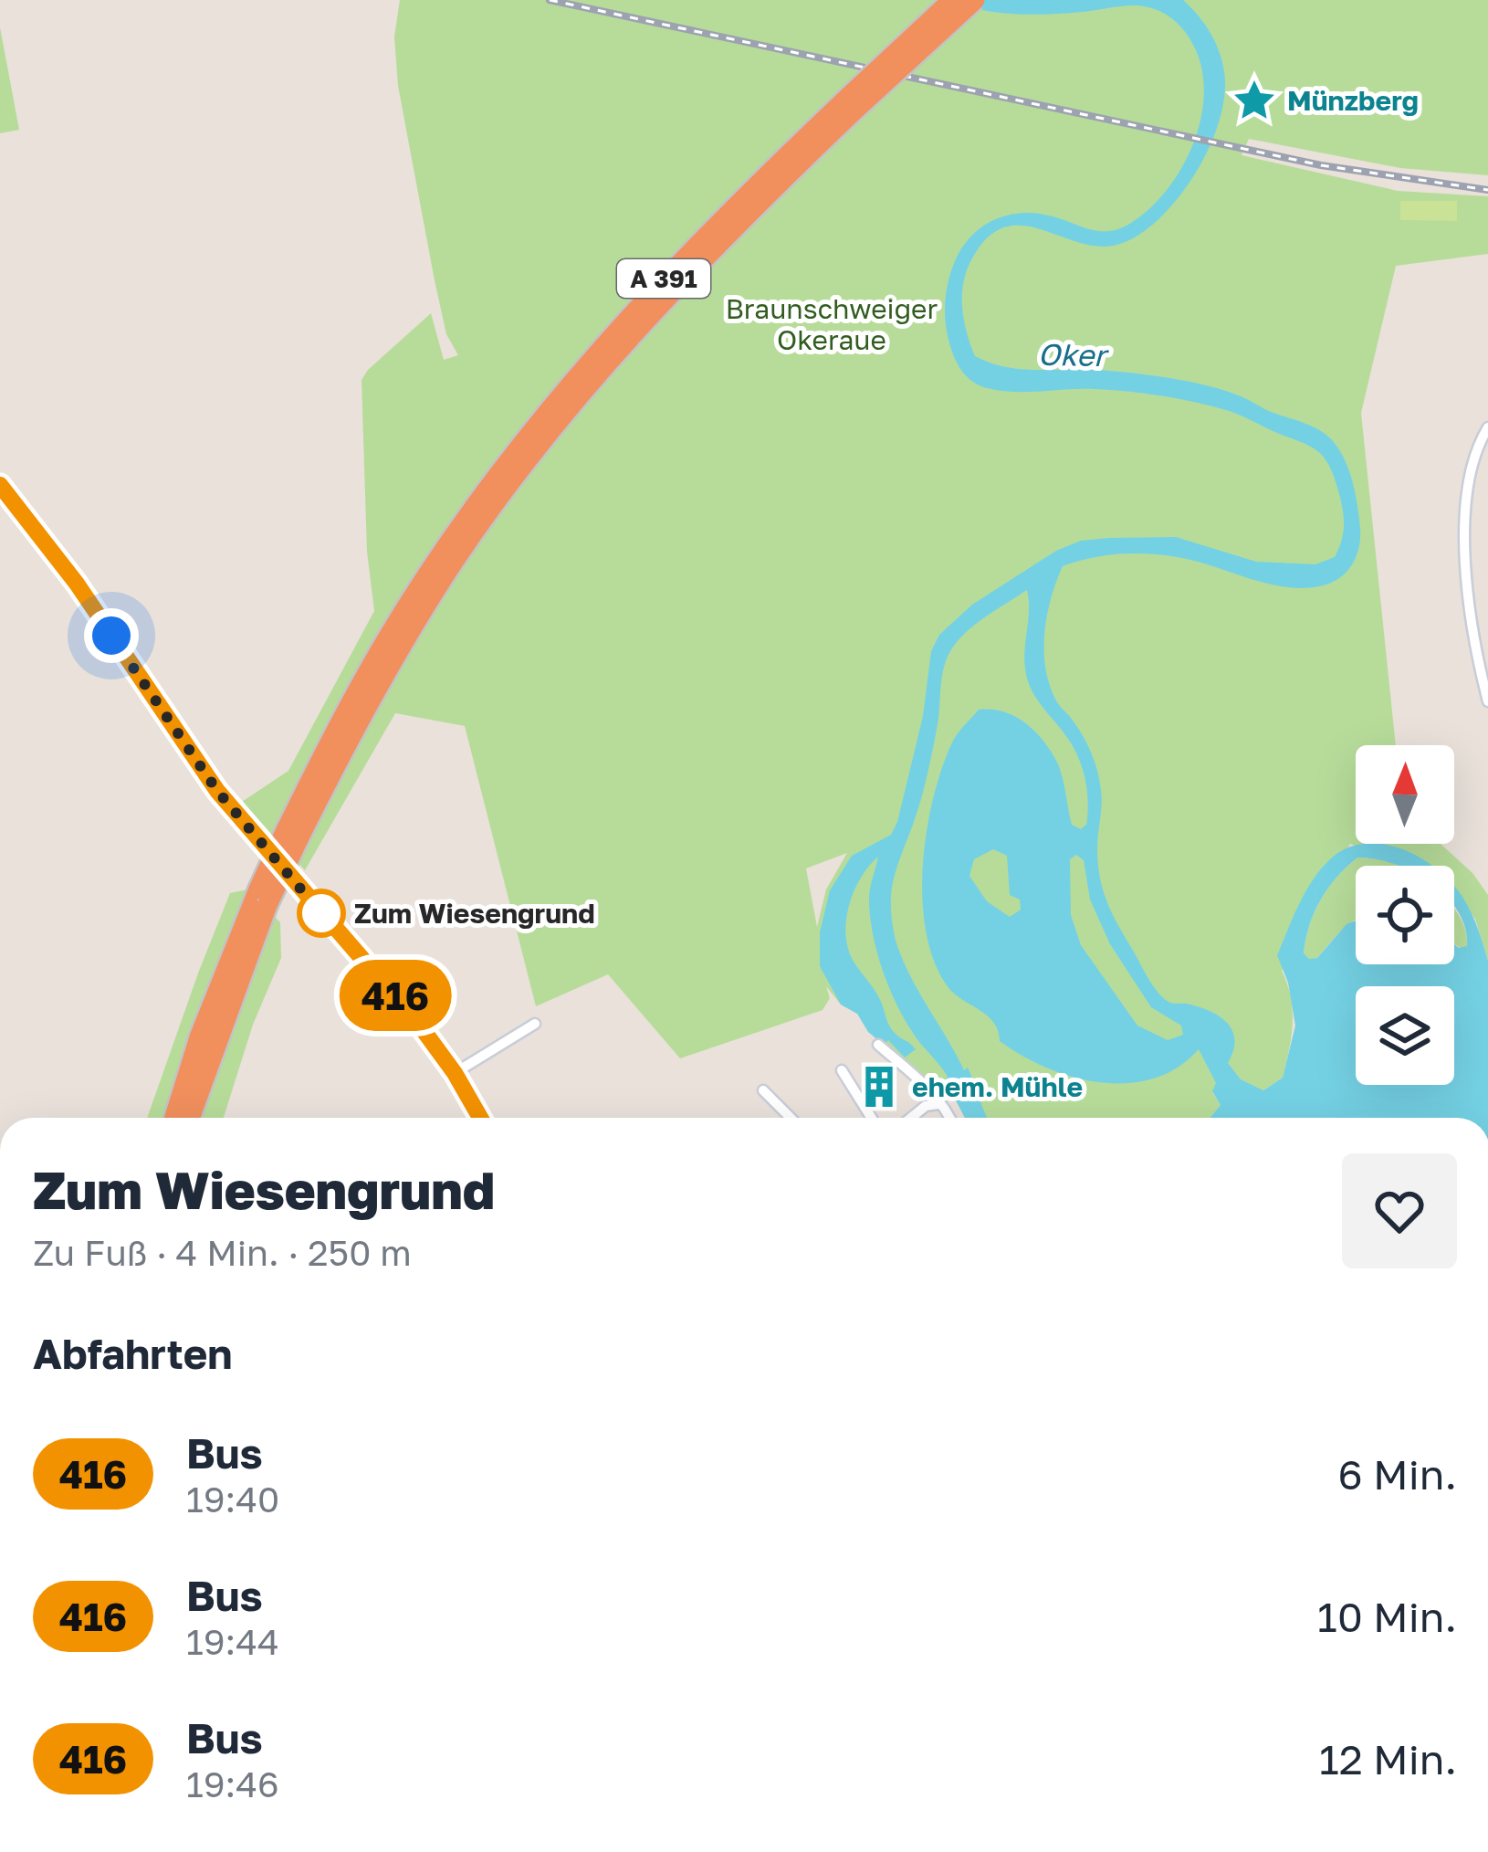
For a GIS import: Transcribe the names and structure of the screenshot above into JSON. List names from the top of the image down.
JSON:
{
  "streets": {
    "highway": ["A 391"]
  },
  "water": ["Oker"],
  "parks": ["Braunschweiger Okeraue"],
  "places": {
    "place": ["Münzberg"],
    "other": ["Zum Wiesengrund"],
    "building": ["ehem. Mühle"]
  },
  "lines": ["bus line 416"],
  "north": "top",
  "page": {
    "on_map": "416",
    "heading": [
      ["Zum Wiesengrund", "Zu Fuß · 4 Min. · 250 m"],
      "Abfahrten"
    ],
    "list": [
      {
        "mark": "416",
        "name": "Bus",
        "note": "19:40",
        "value": "6 Min."
      },
      {
        "mark": "416",
        "name": "Bus",
        "note": "19:44",
        "value": "10 Min."
      },
      {
        "mark": "416",
        "name": "Bus",
        "note": "19:46",
        "value": "12 Min."
      }
    ]
  }
}
